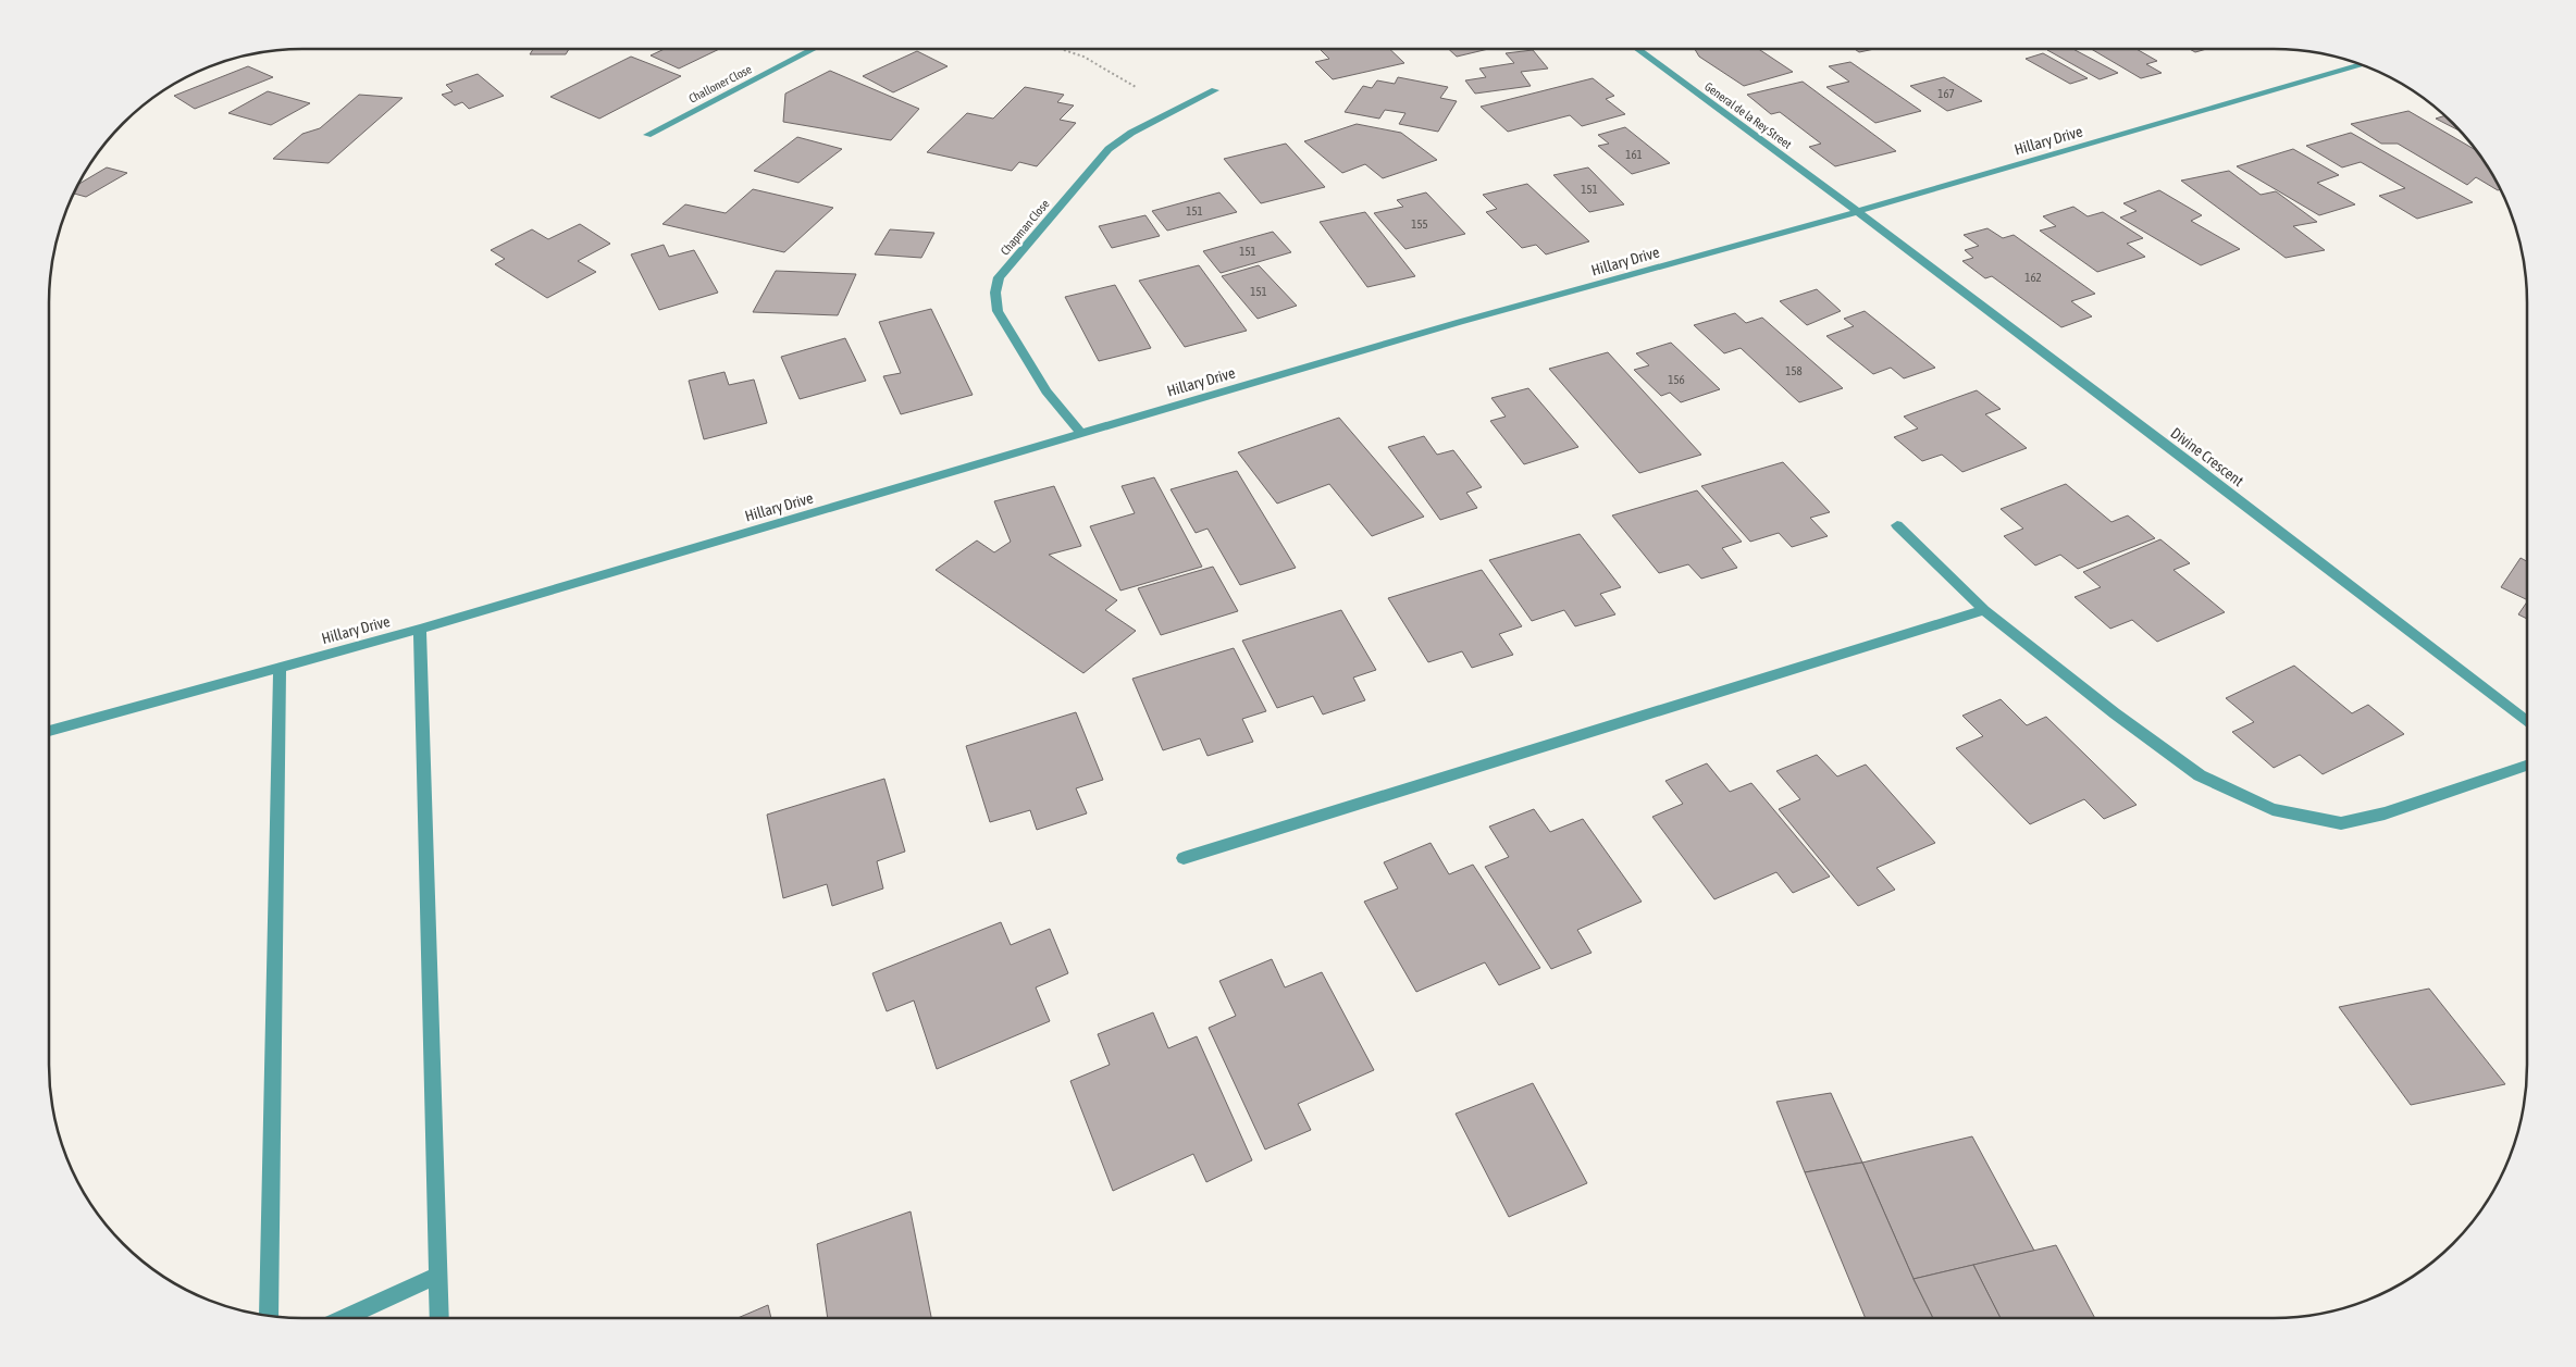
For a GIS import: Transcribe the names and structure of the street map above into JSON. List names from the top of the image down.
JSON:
{
  "streets": {
    "street": [
      "Challoner Close",
      "General de la Rey Street",
      "Hillary Drive",
      "Chapman Close",
      "Divine Crescent"
    ]
  },
  "crossings": [
    ["General de la Rey Street", "Hillary Drive"],
    ["General de la Rey Street", "Divine Crescent"],
    ["Hillary Drive", "Chapman Close"],
    ["Hillary Drive", "Divine Crescent"]
  ],
  "house_numbers": [
    "167",
    "161",
    "151",
    "151",
    "155",
    "151",
    "162",
    "151",
    "158",
    "156"
  ]
}
